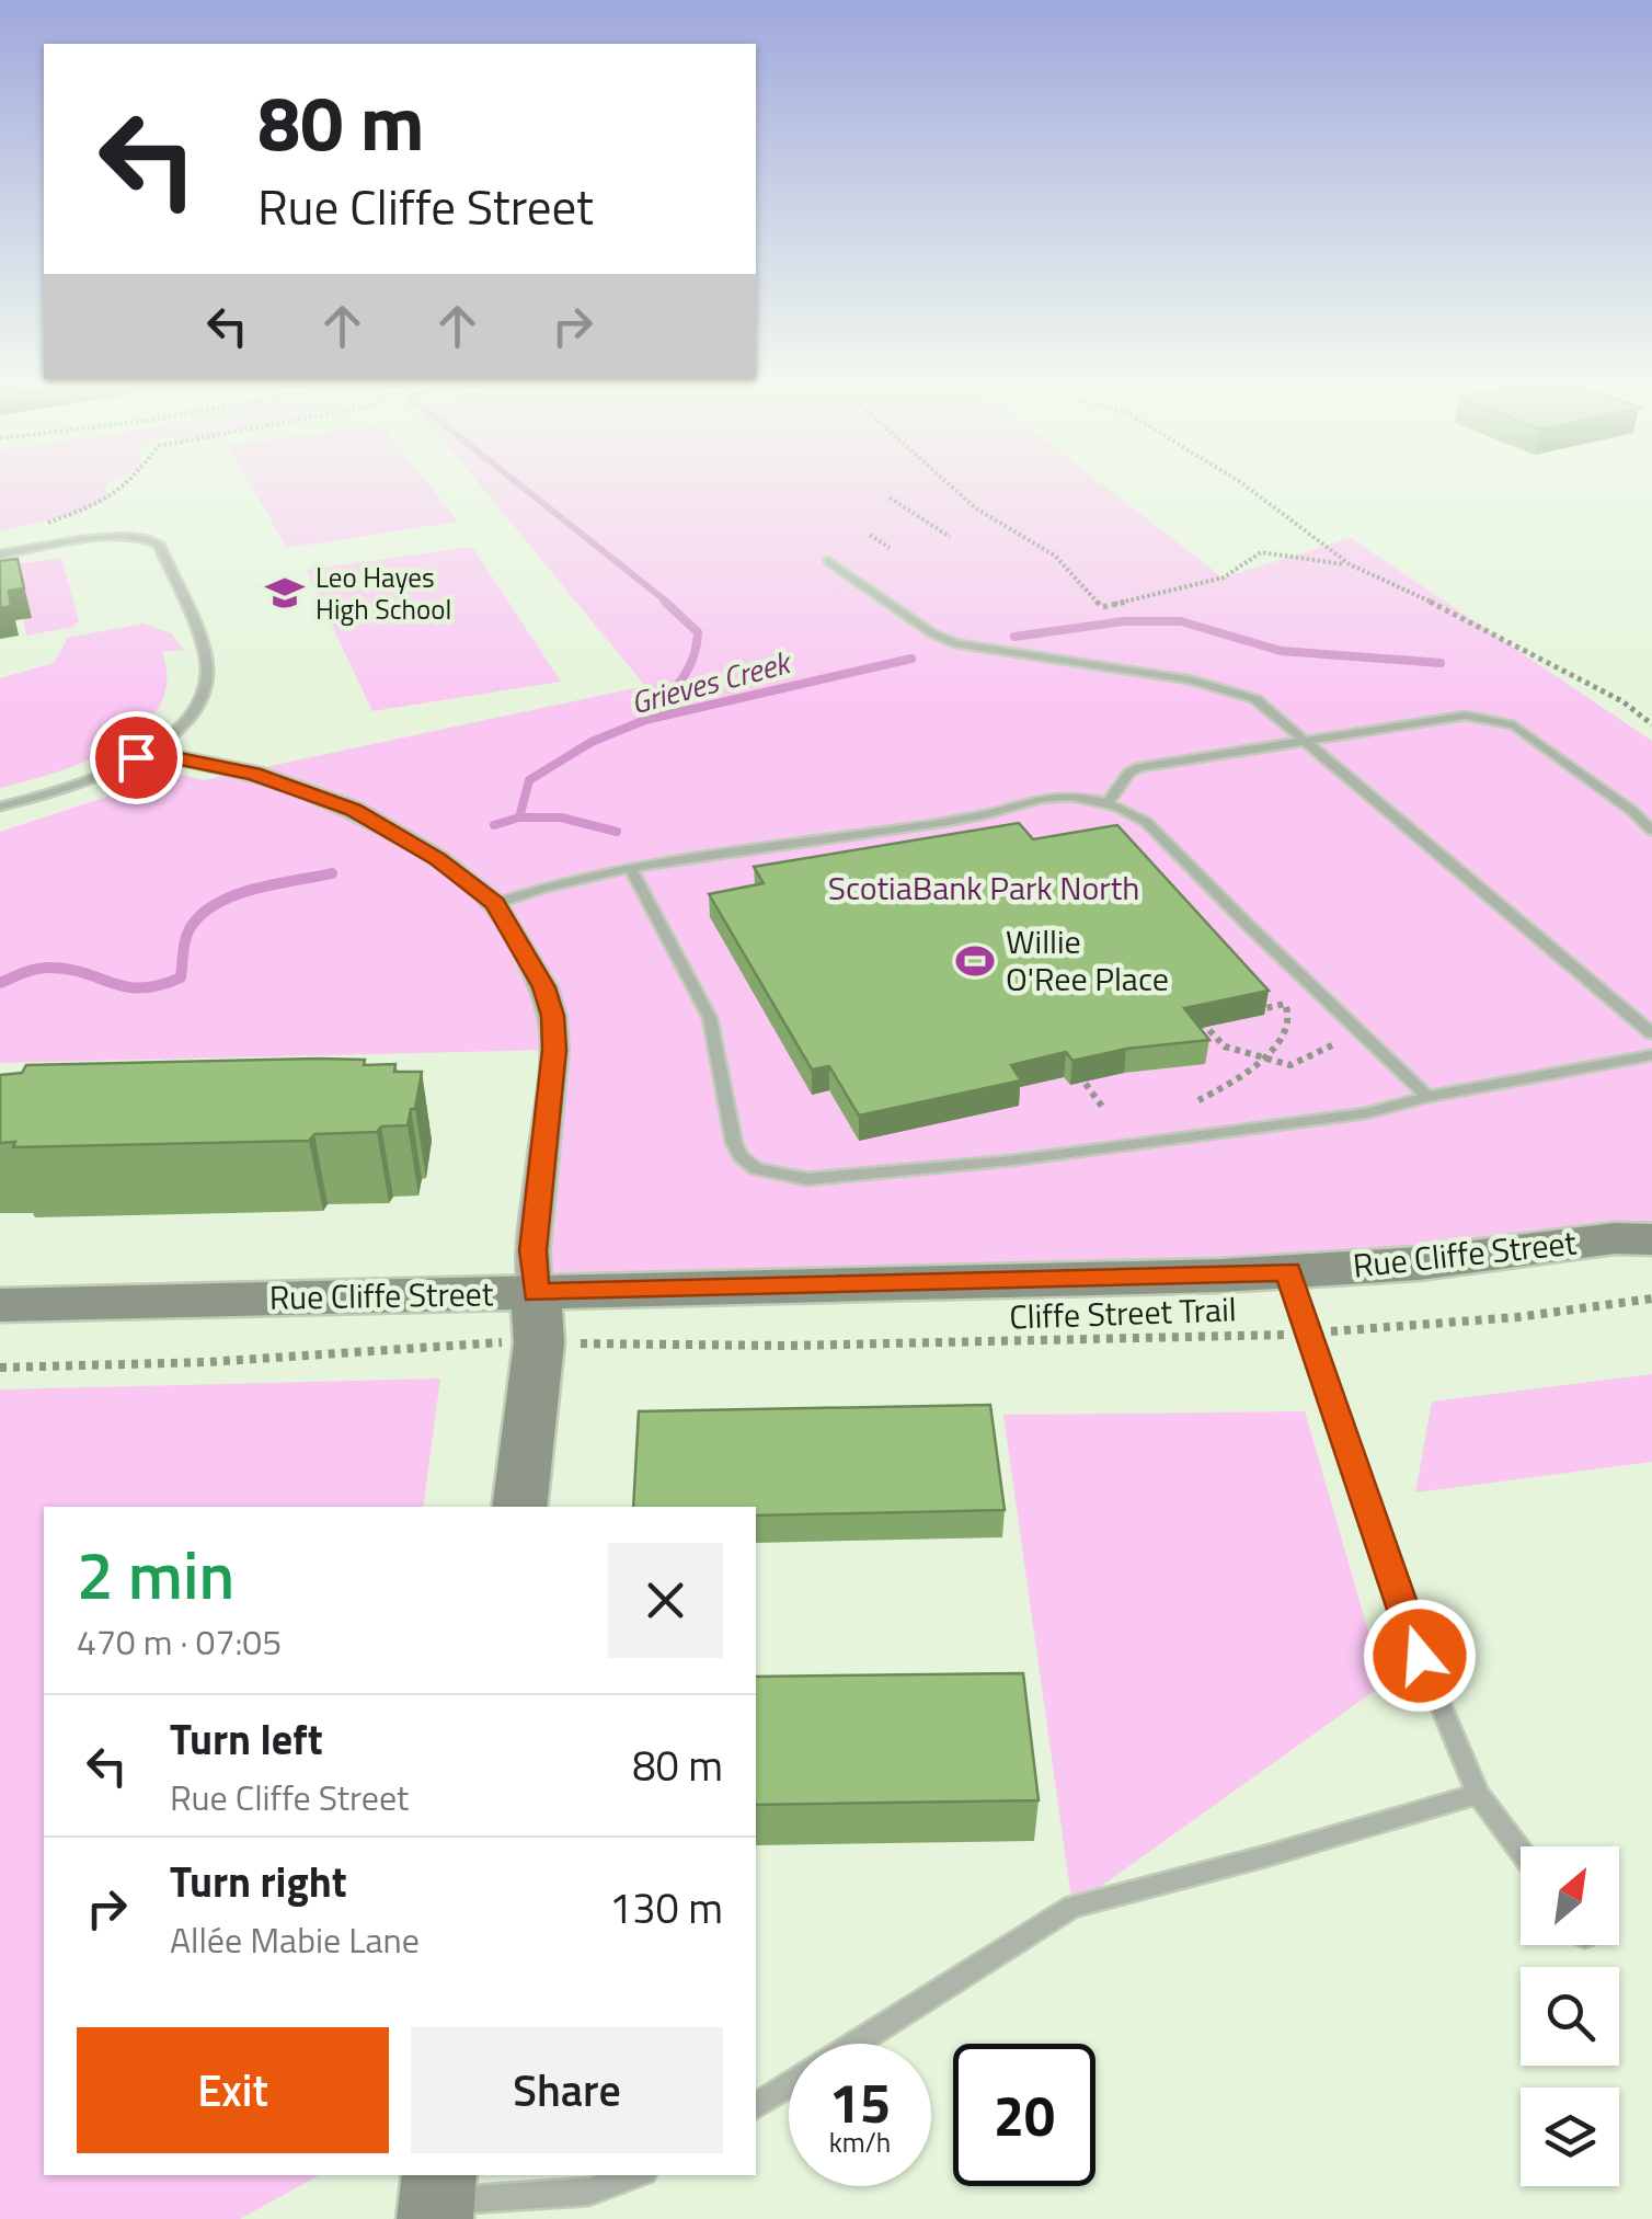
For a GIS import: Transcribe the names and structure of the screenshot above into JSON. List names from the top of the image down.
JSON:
{
  "streets": {
    "main road": ["Rue Cliffe Street"],
    "path": ["Cliffe Street Trail"]
  },
  "water": ["Grieves Creek"],
  "parks": ["ScotiaBank Park North"],
  "places": {
    "school or university": ["Leo Hayes High School"],
    "sports": ["Willie O'Ree Place"]
  },
  "north": "top right",
  "page": {
    "turn": ["80 m", "Rue Cliffe Street"],
    "heading": ["2 min", "470 m · 07:05"],
    "list": [
      {
        "name": "Turn left",
        "note": "Rue Cliffe Street",
        "value": "80 m"
      },
      {
        "name": "Turn right",
        "note": "Allée Mabie Lane",
        "value": "130 m"
      }
    ],
    "buttons": ["Exit", "Share"],
    "speed": "15 km/h",
    "limit": "20"
  }
}
